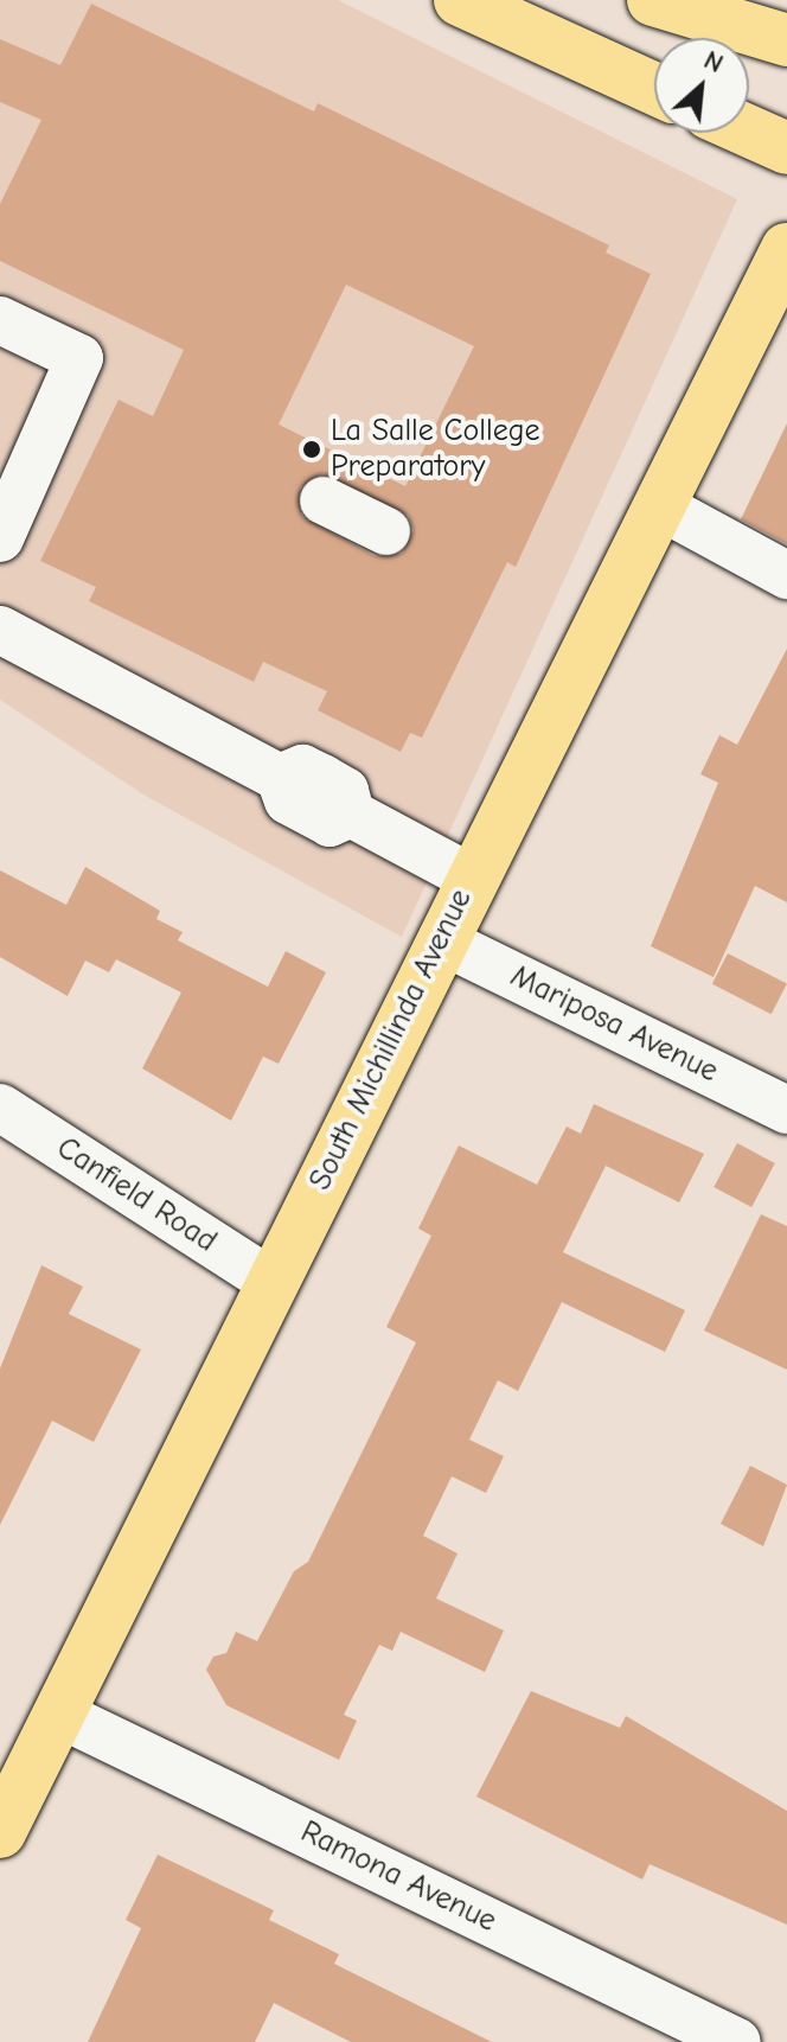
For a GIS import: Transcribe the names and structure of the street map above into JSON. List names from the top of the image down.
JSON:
{
  "streets": {
    "main road": ["South Michillinda Avenue"],
    "street": ["Mariposa Avenue", "Canfield Road", "Ramona Avenue"]
  },
  "crossings": [
    ["Mariposa Avenue", "South Michillinda Avenue"],
    ["South Michillinda Avenue", "Canfield Road"],
    ["South Michillinda Avenue", "Ramona Avenue"]
  ],
  "places": ["La Salle College Preparatory"],
  "north": "top right"
}
